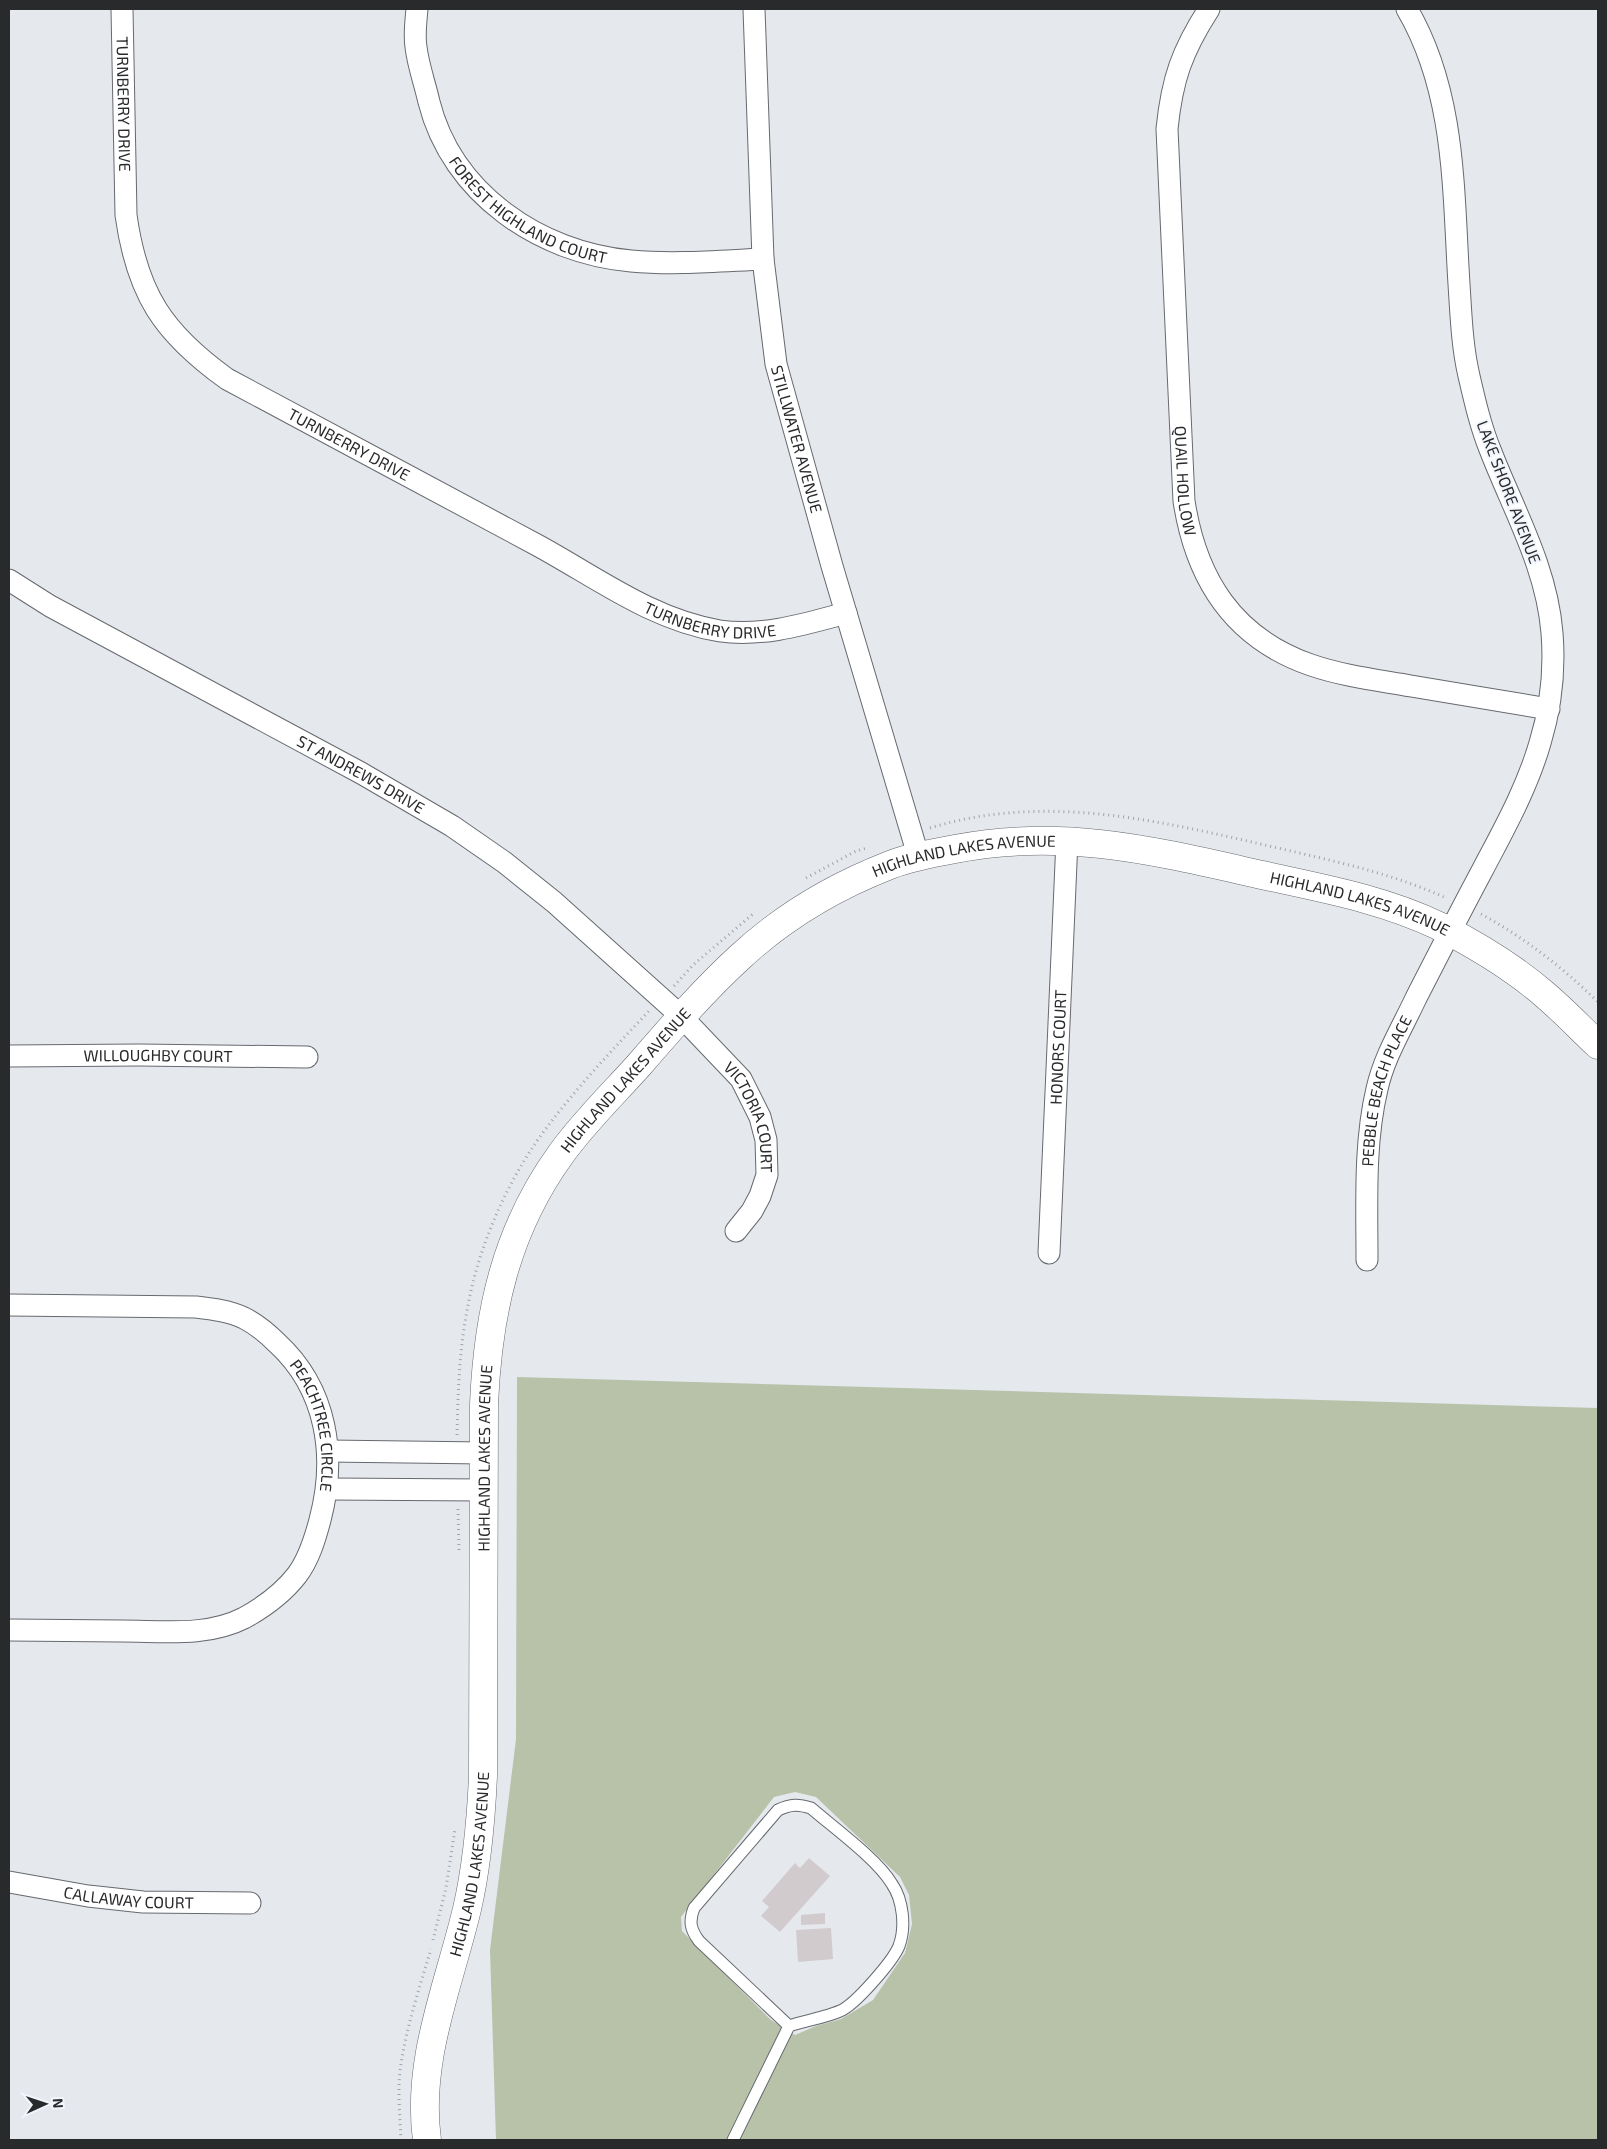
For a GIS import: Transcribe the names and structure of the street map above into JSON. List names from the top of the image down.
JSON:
{
  "streets": {
    "street": [
      "TURNBERRY DRIVE",
      "FOREST HIGHLAND COURT",
      "STILLWATER AVENUE",
      "QUAIL HOLLOW",
      "LAKE SHORE AVENUE",
      "ST ANDREWS DRIVE",
      "HIGHLAND LAKES AVENUE",
      "HONORS COURT",
      "WILLOUGHBY COURT",
      "PEBBLE BEACH PLACE",
      "VICTORIA COURT",
      "PEACHTREE CIRCLE",
      "CALLAWAY COURT"
    ]
  },
  "crossings": [
    ["TURNBERRY DRIVE", "STILLWATER AVENUE"],
    ["FOREST HIGHLAND COURT", "STILLWATER AVENUE"],
    ["STILLWATER AVENUE", "HIGHLAND LAKES AVENUE"],
    ["QUAIL HOLLOW", "LAKE SHORE AVENUE"],
    ["LAKE SHORE AVENUE", "HIGHLAND LAKES AVENUE"],
    ["LAKE SHORE AVENUE", "PEBBLE BEACH PLACE"],
    ["ST ANDREWS DRIVE", "HIGHLAND LAKES AVENUE"],
    ["ST ANDREWS DRIVE", "VICTORIA COURT"],
    ["HIGHLAND LAKES AVENUE", "HONORS COURT"],
    ["HIGHLAND LAKES AVENUE", "PEBBLE BEACH PLACE"],
    ["HIGHLAND LAKES AVENUE", "VICTORIA COURT"]
  ],
  "north": "right"
}
